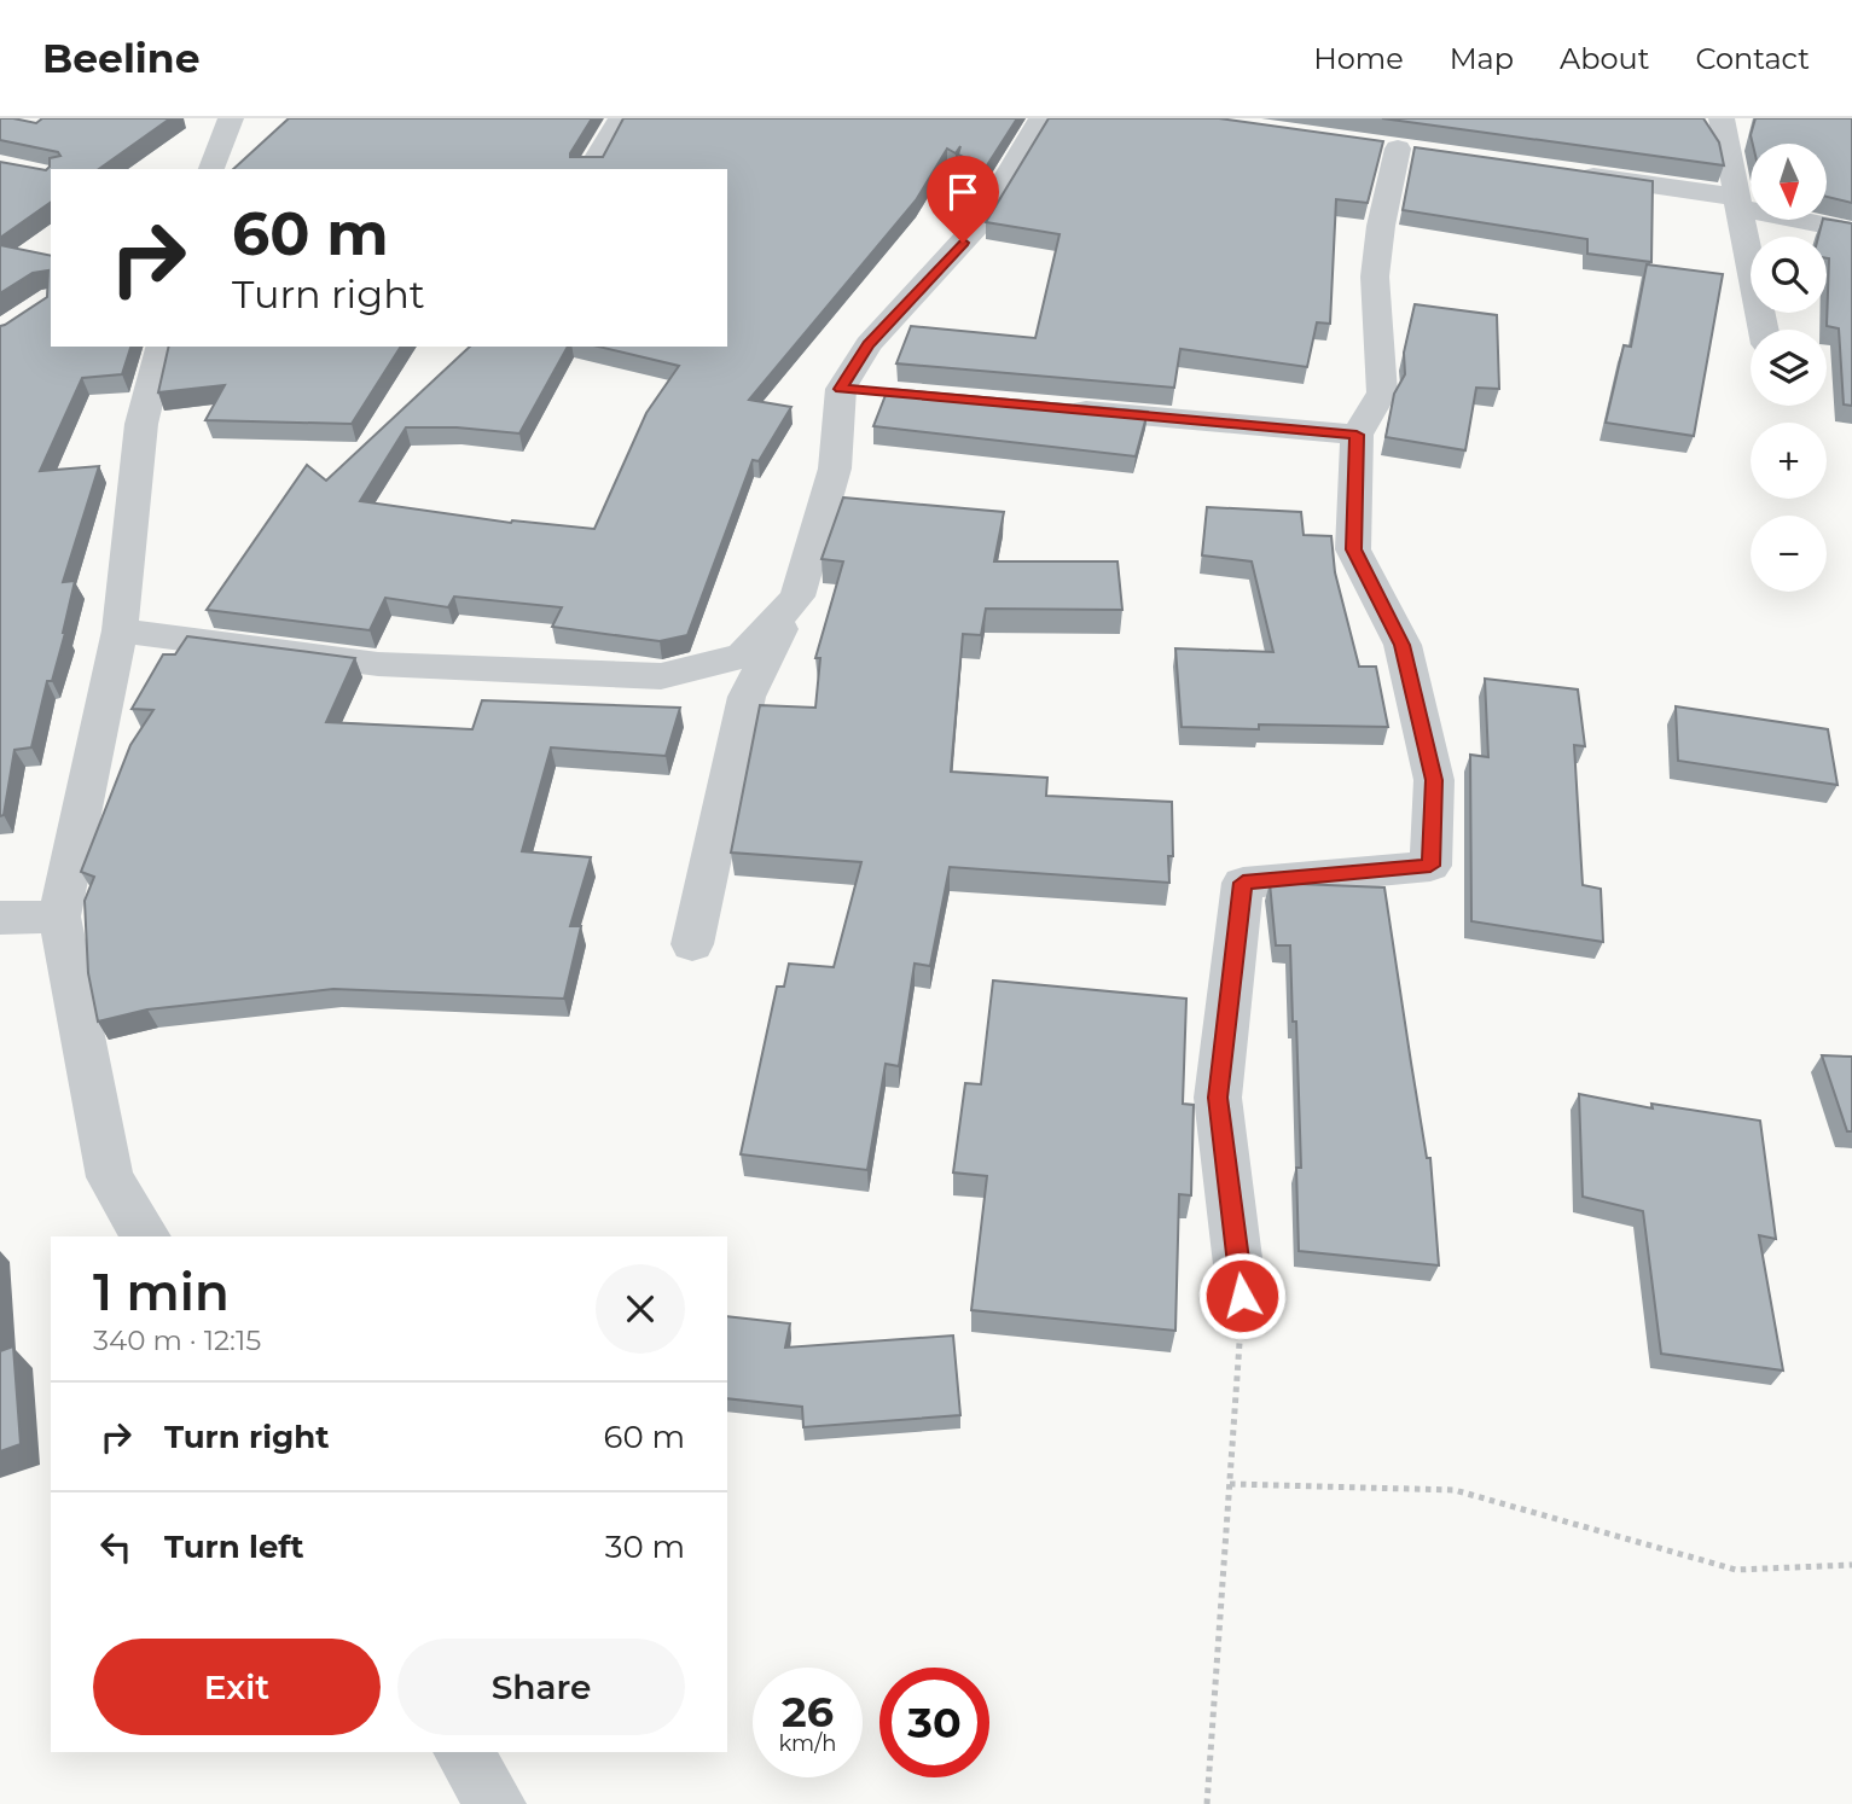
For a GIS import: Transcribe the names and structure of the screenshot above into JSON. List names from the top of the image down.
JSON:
{
  "north": "bottom",
  "page": {
    "header": "Beeline",
    "nav": [
      "Home",
      "Map",
      "About",
      "Contact"
    ],
    "map_buttons": ["+", "−"],
    "turn": ["60 m", "Turn right"],
    "heading": ["1 min", "340 m · 12:15"],
    "list": [
      {
        "name": "Turn right",
        "value": "60 m"
      },
      {
        "name": "Turn left",
        "value": "30 m"
      }
    ],
    "buttons": ["Exit", "Share"],
    "speed": "26 km/h",
    "limit": "30"
  }
}
